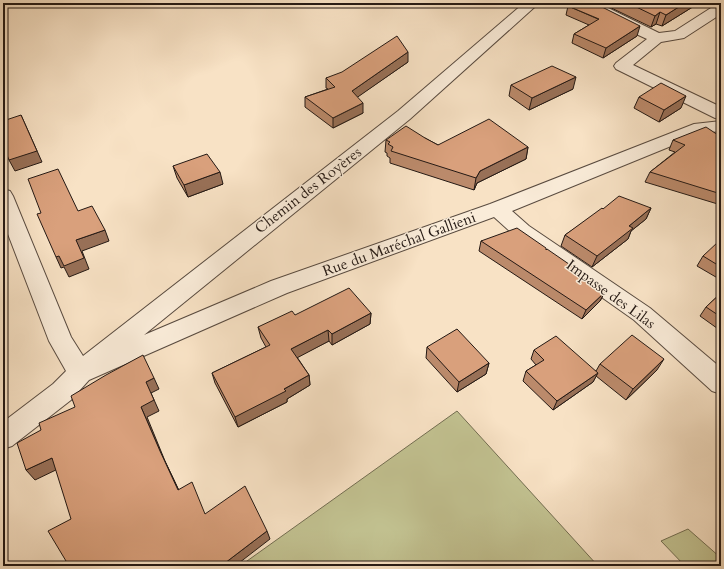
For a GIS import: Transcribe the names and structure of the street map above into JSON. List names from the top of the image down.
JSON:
{
  "streets": {
    "street": ["Chemin des Royères", "Rue du Maréchal Gallieni", "Impasse des Lilas"]
  },
  "crossings": [
    ["Chemin des Royères", "Rue du Maréchal Gallieni"],
    ["Rue du Maréchal Gallieni", "Impasse des Lilas"]
  ]
}
